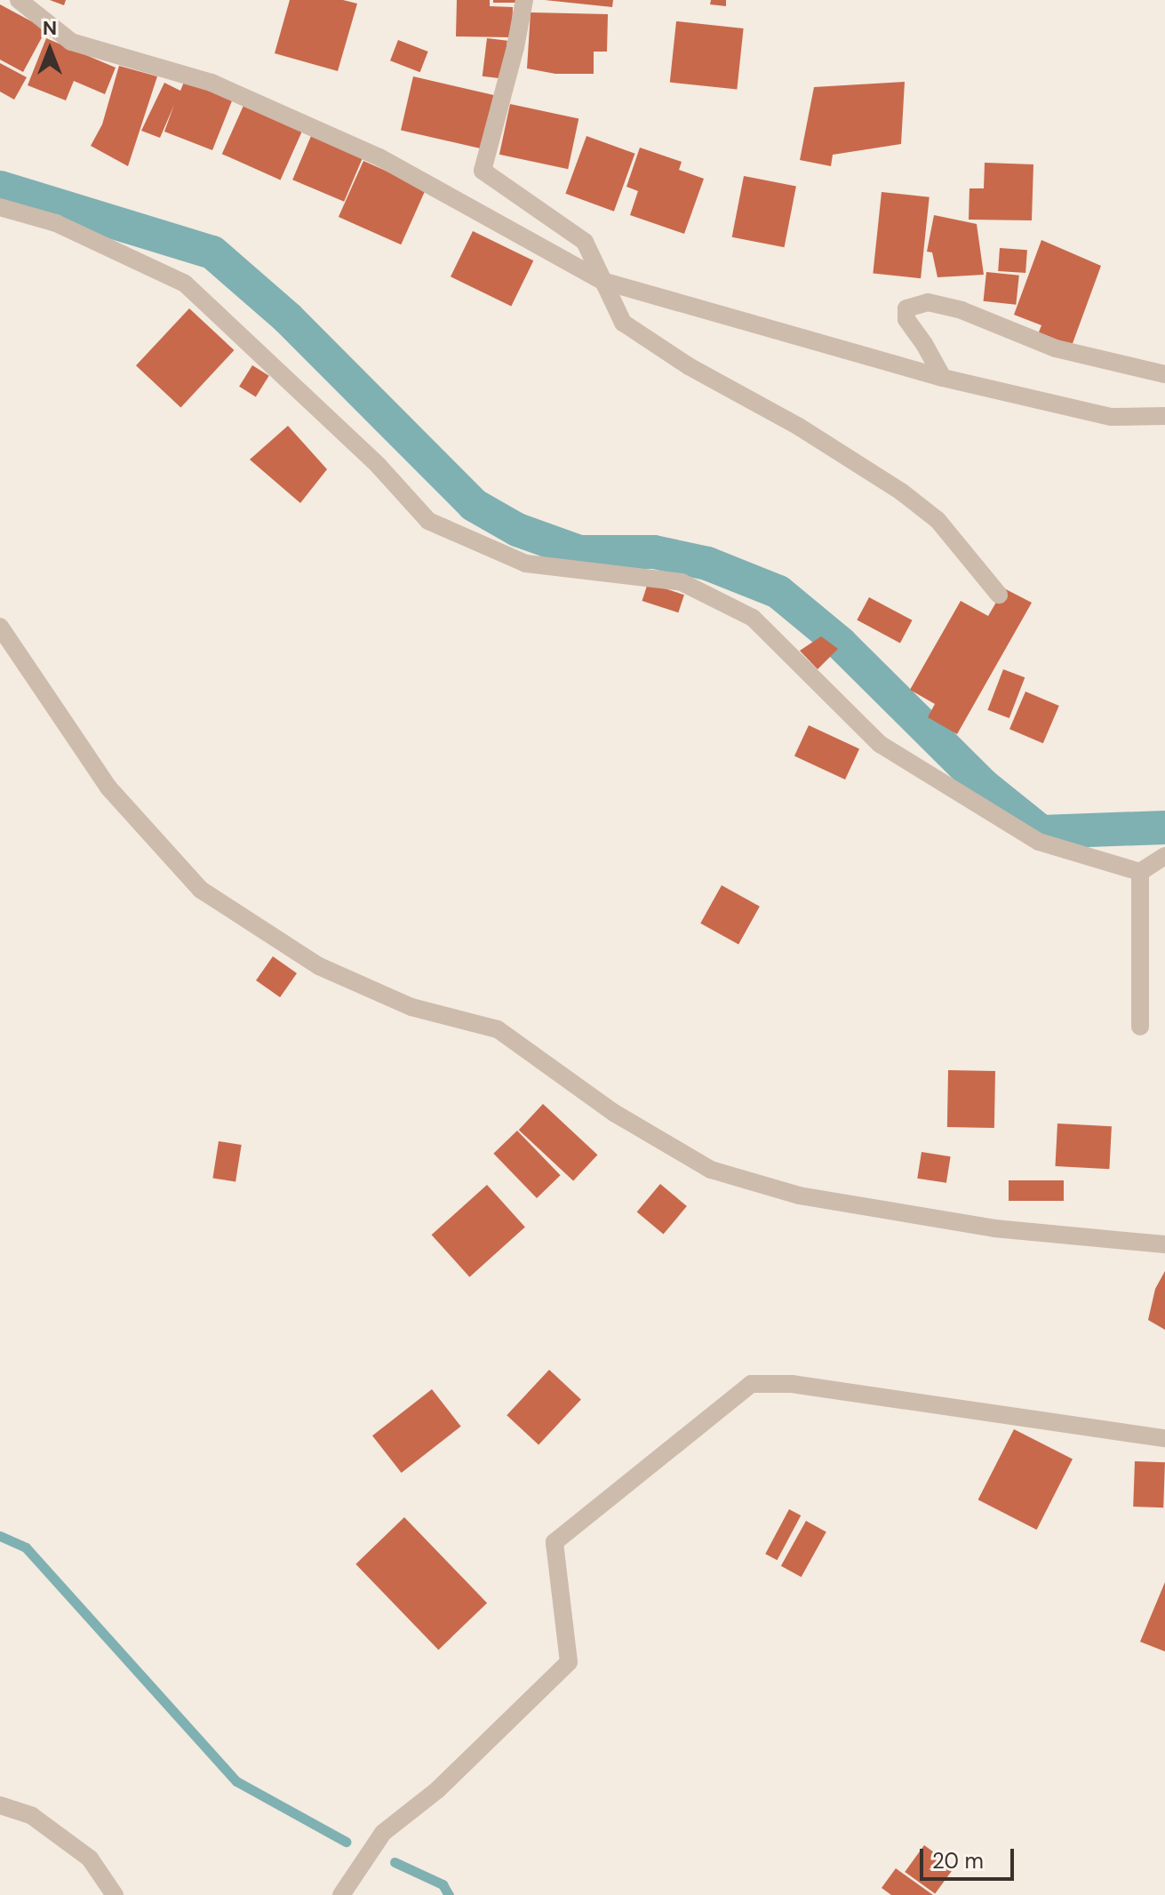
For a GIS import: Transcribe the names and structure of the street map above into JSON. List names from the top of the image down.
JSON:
{
  "scale_bar": "20 m",
  "north": "top"
}
